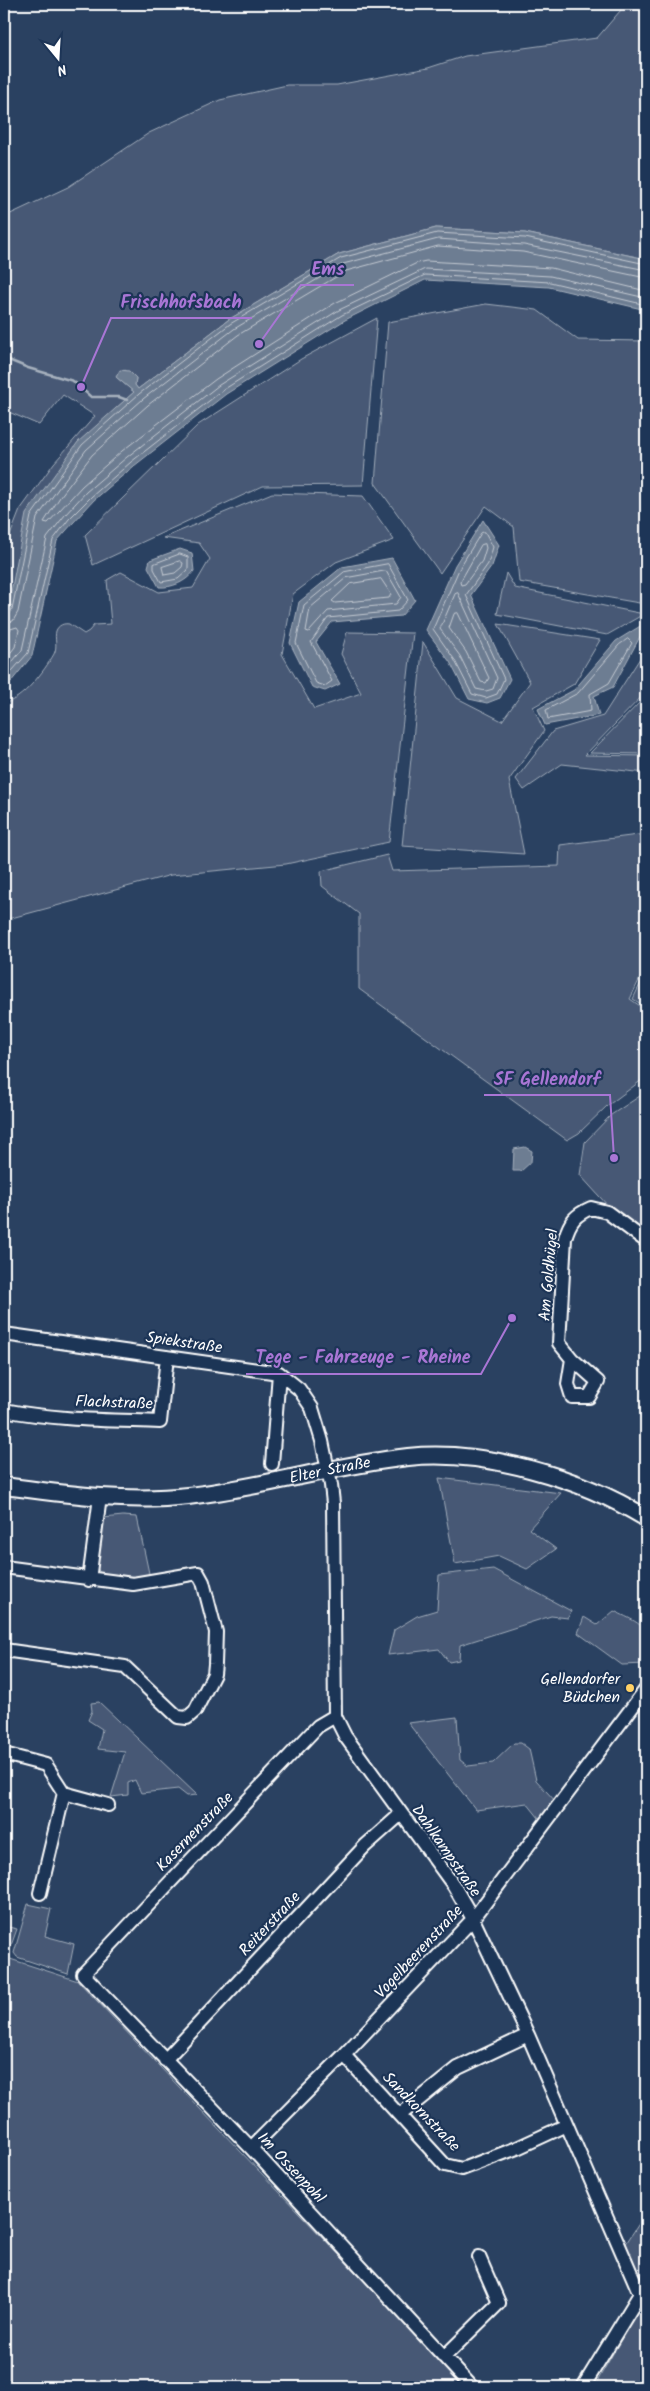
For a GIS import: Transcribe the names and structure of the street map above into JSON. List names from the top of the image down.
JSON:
{
  "streets": {
    "main road": ["Elter Straße"],
    "street": [
      "Am Goldhügel",
      "Spiekstraße",
      "Flachstraße",
      "Kasernenstraße",
      "Dahlkampstraße",
      "Reiterstraße",
      "Vogelbeerenstraße",
      "Sandkornstraße",
      "Im Ossenpohl"
    ]
  },
  "crossings": [
    ["Spiekstraße", "Flachstraße"],
    ["Spiekstraße", "Elter Straße"],
    ["Spiekstraße", "Dahlkampstraße"],
    ["Elter Straße", "Dahlkampstraße"],
    ["Kasernenstraße", "Dahlkampstraße"],
    ["Kasernenstraße", "Im Ossenpohl"],
    ["Dahlkampstraße", "Reiterstraße"],
    ["Dahlkampstraße", "Vogelbeerenstraße"],
    ["Dahlkampstraße", "Sandkornstraße"],
    ["Reiterstraße", "Im Ossenpohl"],
    ["Vogelbeerenstraße", "Sandkornstraße"],
    ["Vogelbeerenstraße", "Im Ossenpohl"]
  ],
  "places": [
    "Ems",
    "Frischhofsbach",
    "SF Gellendorf",
    "Tege - Fahrzeuge - Rheine",
    "Gellendorfer Büdchen"
  ],
  "north": "bottom"
}
